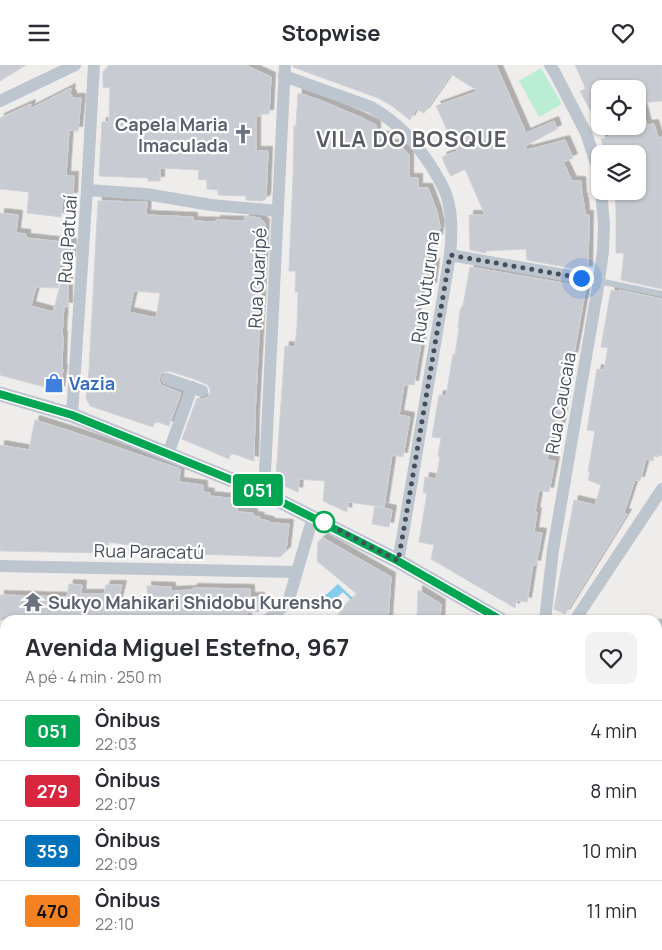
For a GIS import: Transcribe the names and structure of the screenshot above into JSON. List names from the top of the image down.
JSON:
{
  "streets": {
    "street": [
      "Rua Patuaí",
      "Rua Guaripé",
      "Rua Vuturuna",
      "Rua Caucaia",
      "Rua Paracatú"
    ]
  },
  "crossings": [
    ["Rua Guaripé", "Rua Vuturuna"]
  ],
  "districts": ["VILA DO BOSQUE"],
  "places": {
    "church": ["Capela Maria Imaculada"],
    "shop": ["Vazia"],
    "temple": ["Sukyo Mahikari Shidobu Kurensho"]
  },
  "lines": ["bus line 051"],
  "page": {
    "header": "Stopwise",
    "on_map": "051",
    "heading": ["Avenida Miguel Estefno, 967", "A pé · 4 min · 250 m"],
    "list": [
      {
        "mark": "051",
        "name": "Ônibus",
        "note": "22:03",
        "value": "4 min"
      },
      {
        "mark": "279",
        "name": "Ônibus",
        "note": "22:07",
        "value": "8 min"
      },
      {
        "mark": "359",
        "name": "Ônibus",
        "note": "22:09",
        "value": "10 min"
      },
      {
        "mark": "470",
        "name": "Ônibus",
        "note": "22:10",
        "value": "11 min"
      }
    ]
  }
}
